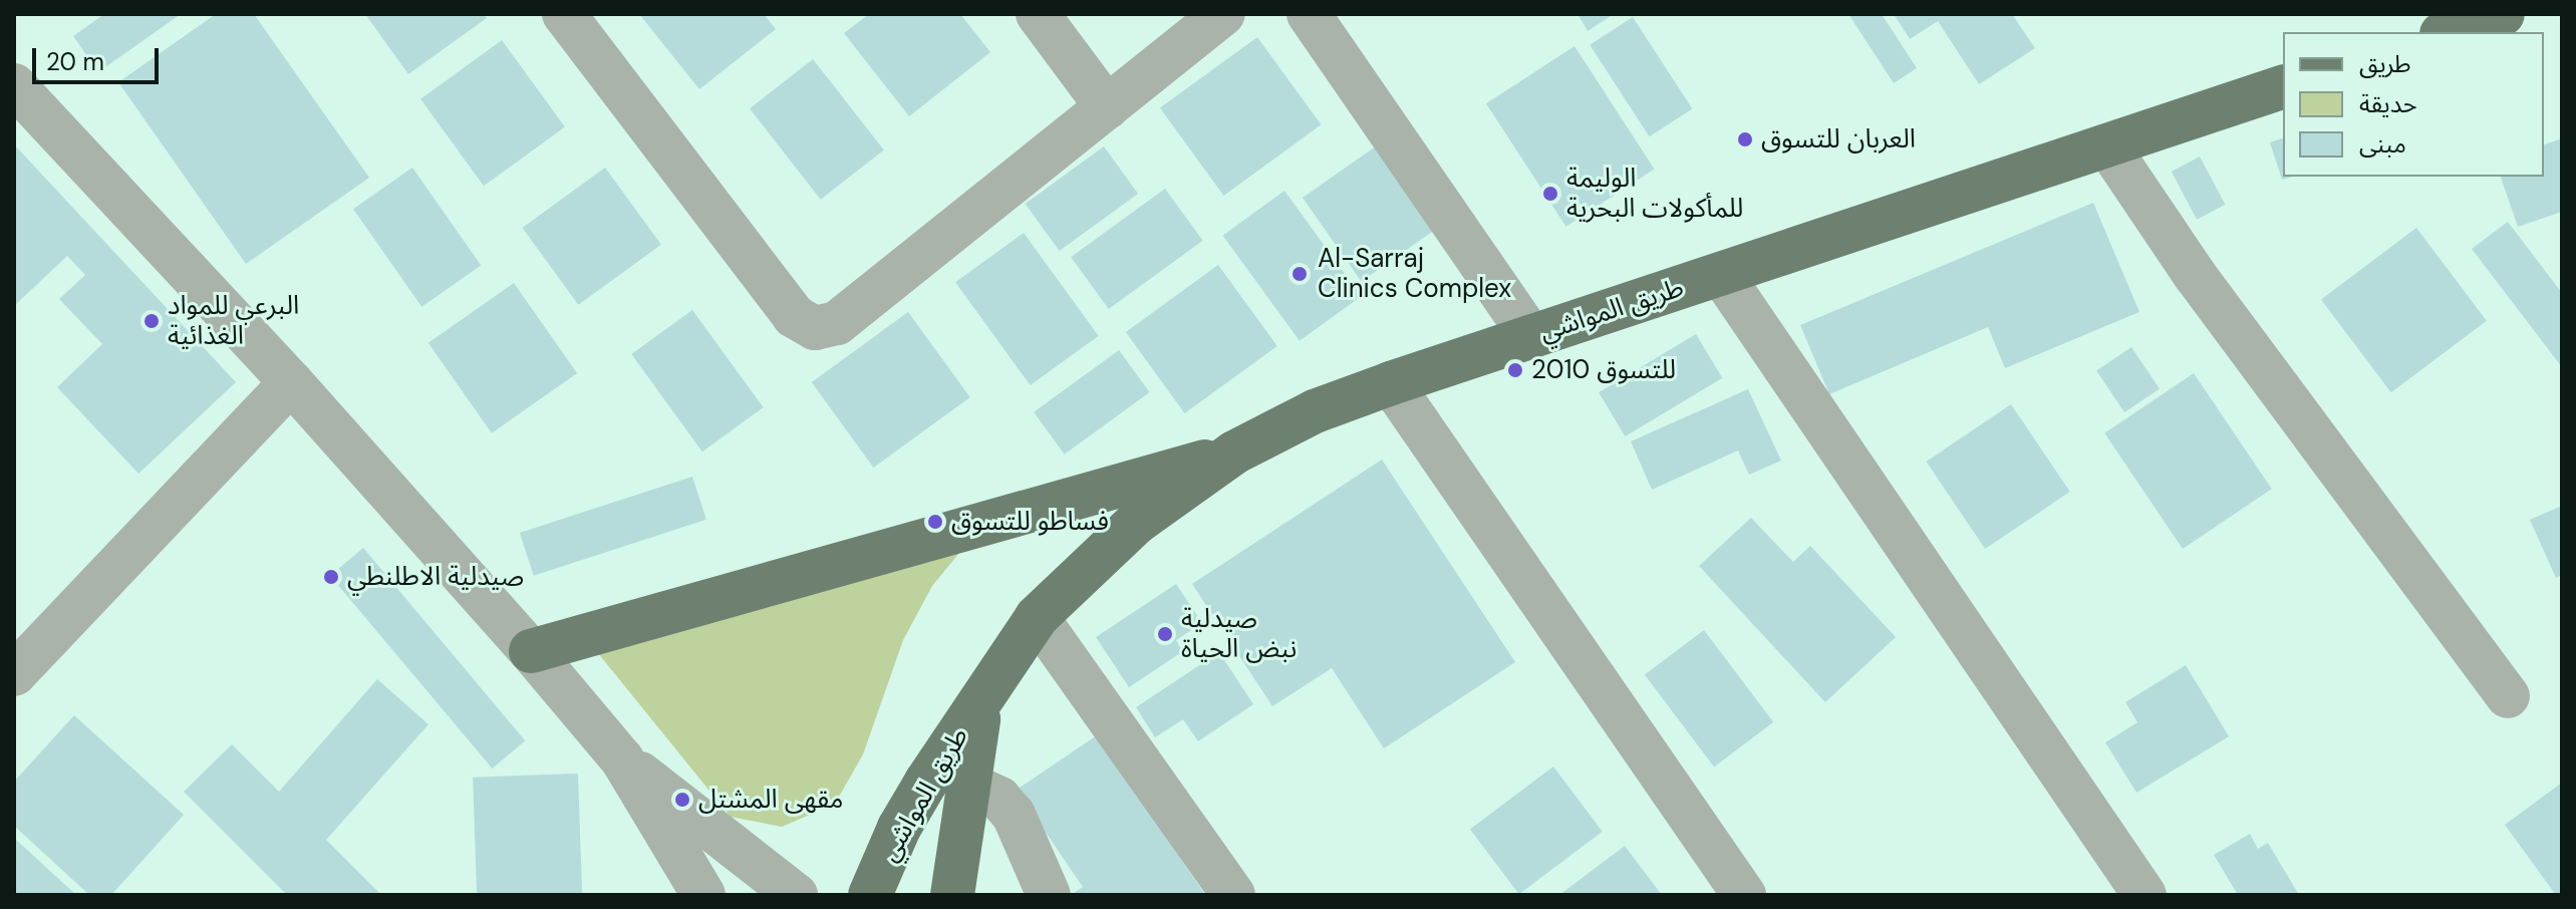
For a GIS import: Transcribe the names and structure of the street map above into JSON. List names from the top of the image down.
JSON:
{
  "streets": {
    "main road": ["طريق المواشي"]
  },
  "places": [
    "العربان للتسوق",
    "الوليمة للمأكولات البحرية",
    "Al-Sarraj Clinics Complex",
    "البرعي للمواد الغذائية",
    "2010 للتسوق",
    "فساطو للتسوق",
    "صيدلية الاطلنطي",
    "صيدلية نبض الحياة",
    "مقهى المشتل"
  ],
  "legend": ["طريق", "حديقة", "مبنى"],
  "scale_bar": "20 m"
}
